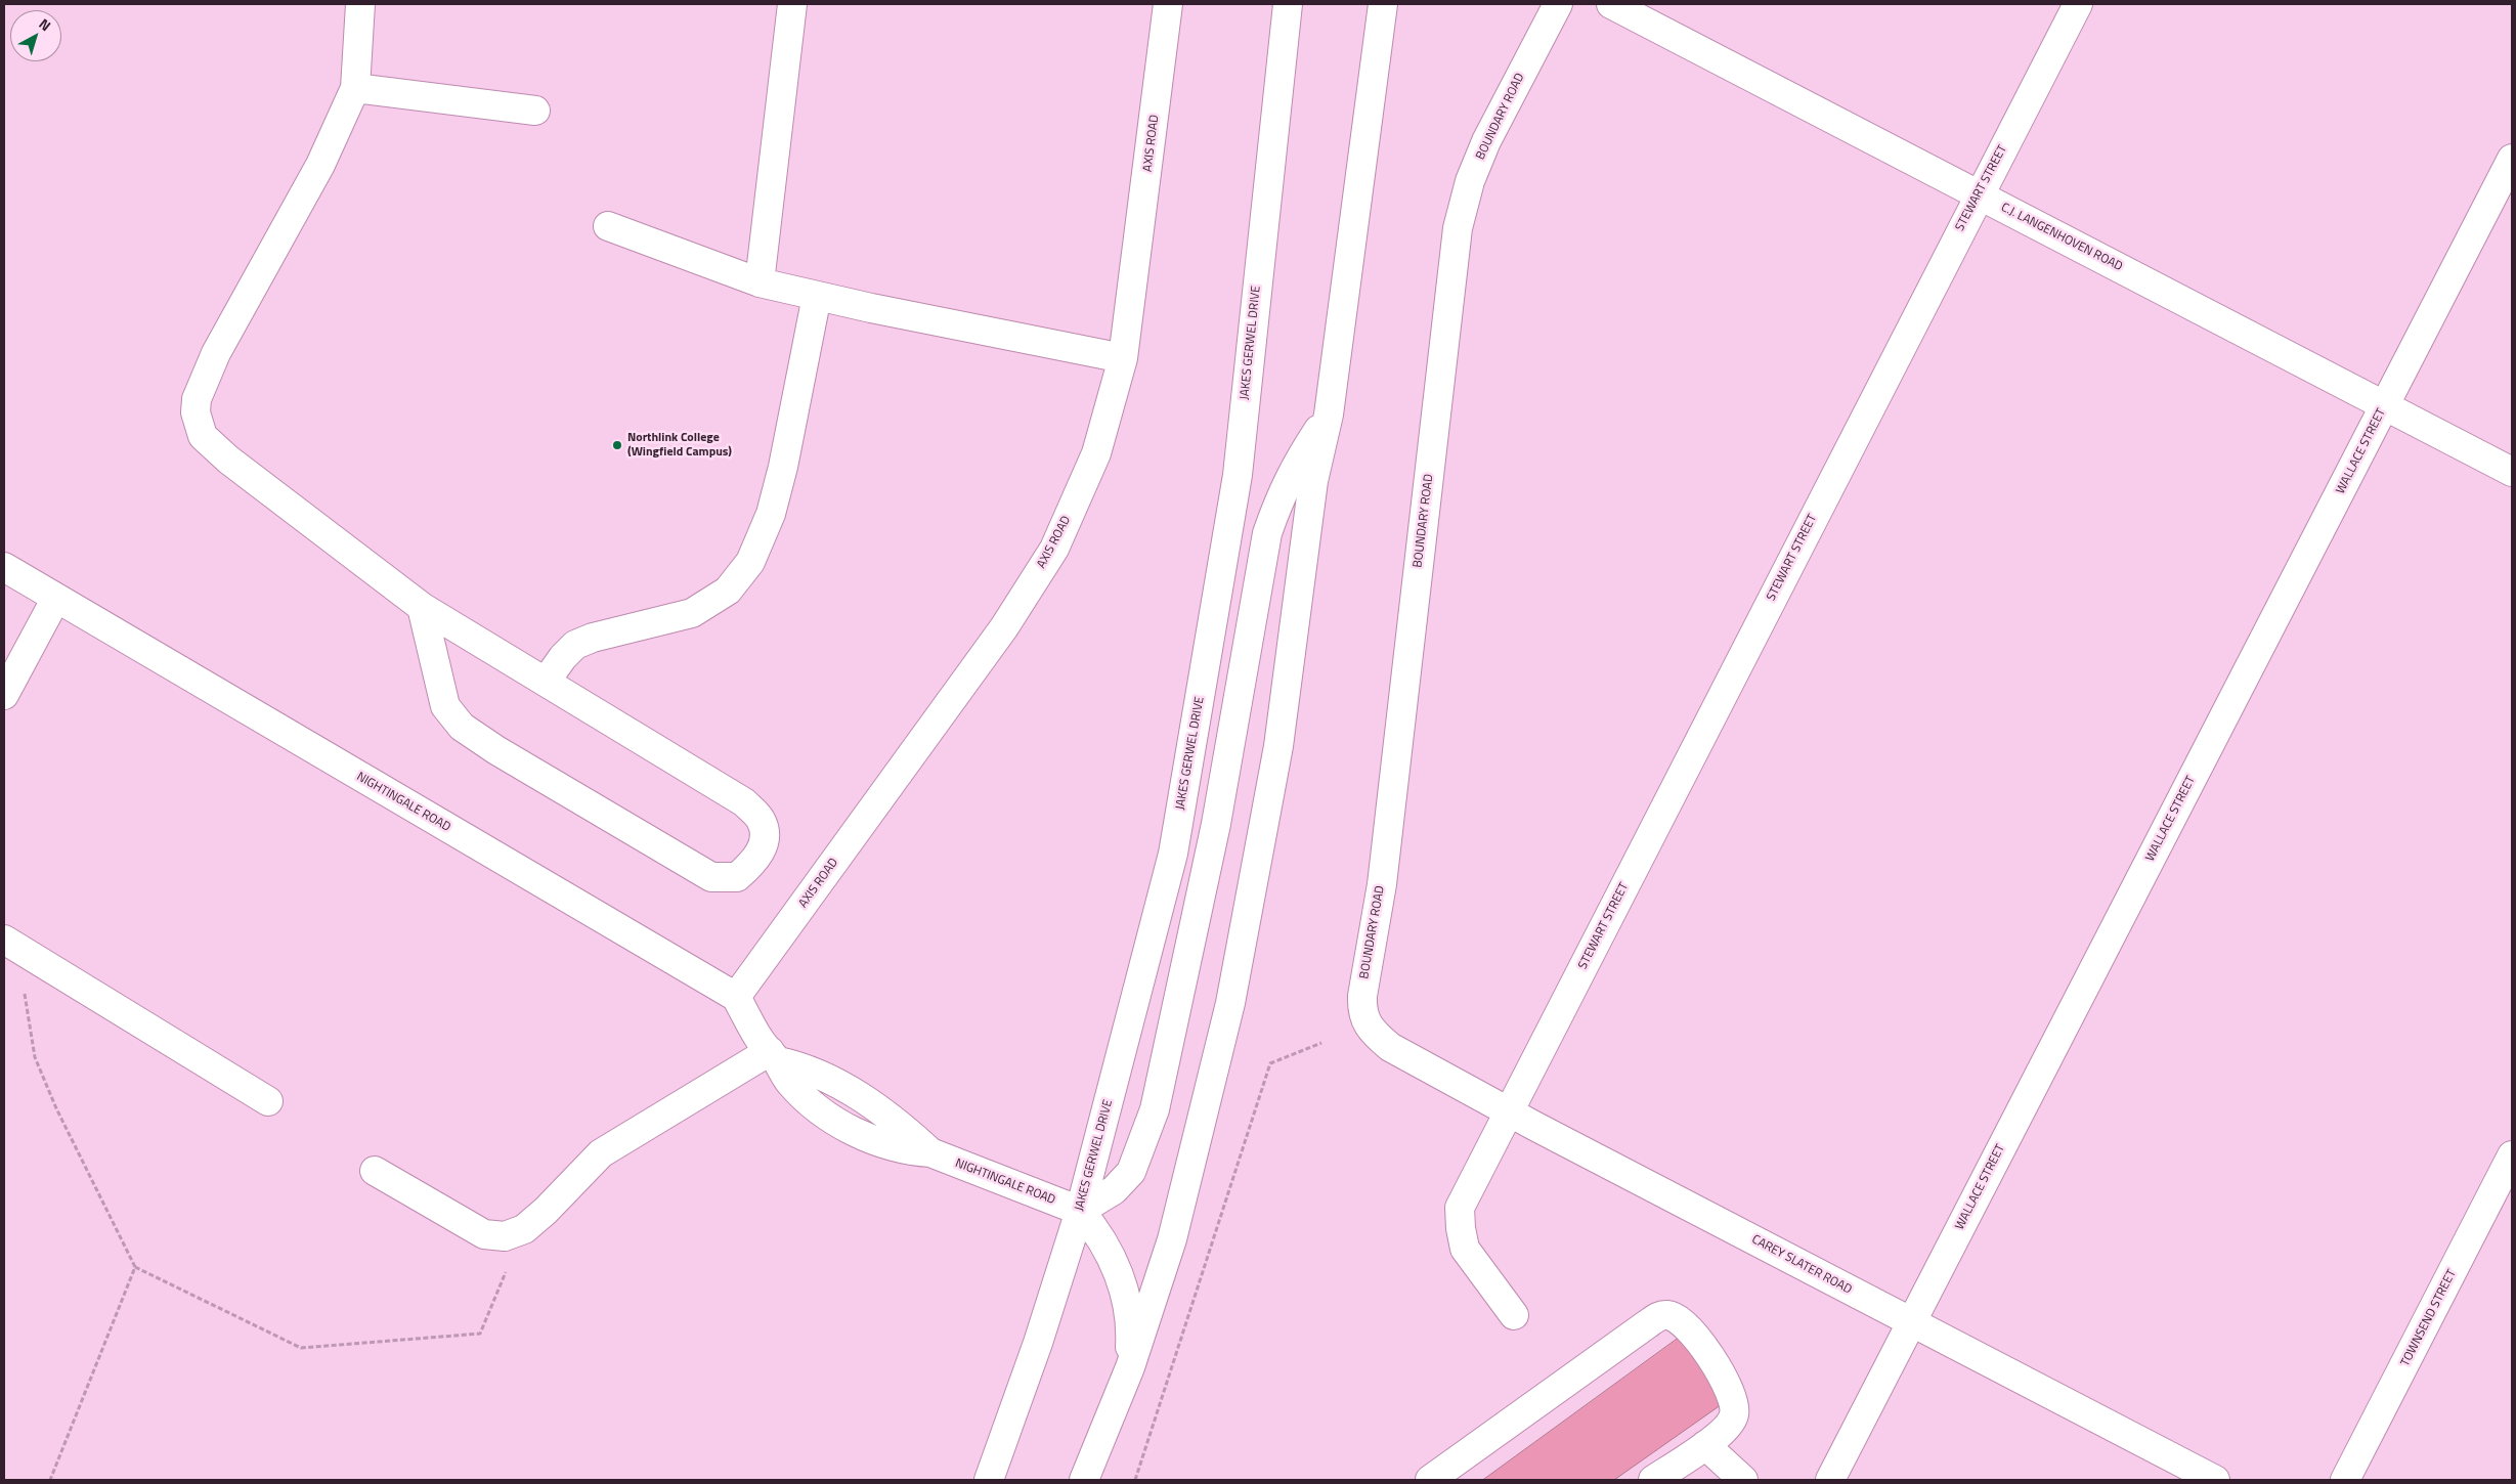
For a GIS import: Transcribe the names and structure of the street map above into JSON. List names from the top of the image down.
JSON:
{
  "streets": {
    "main road": [
      "BOUNDARY ROAD",
      "AXIS ROAD",
      "STEWART STREET",
      "C.J. LANGENHOVEN ROAD",
      "JAKES GERWEL DRIVE",
      "WALLACE STREET",
      "NIGHTINGALE ROAD",
      "CAREY SLATER ROAD",
      "TOWNSEND STREET"
    ]
  },
  "crossings": [
    ["BOUNDARY ROAD", "CAREY SLATER ROAD"],
    ["AXIS ROAD", "NIGHTINGALE ROAD"],
    ["STEWART STREET", "C.J. LANGENHOVEN ROAD"],
    ["STEWART STREET", "CAREY SLATER ROAD"],
    ["C.J. LANGENHOVEN ROAD", "WALLACE STREET"],
    ["JAKES GERWEL DRIVE", "NIGHTINGALE ROAD"],
    ["WALLACE STREET", "CAREY SLATER ROAD"]
  ],
  "places": ["Northlink College (Wingfield Campus)"],
  "north": "top right"
}
